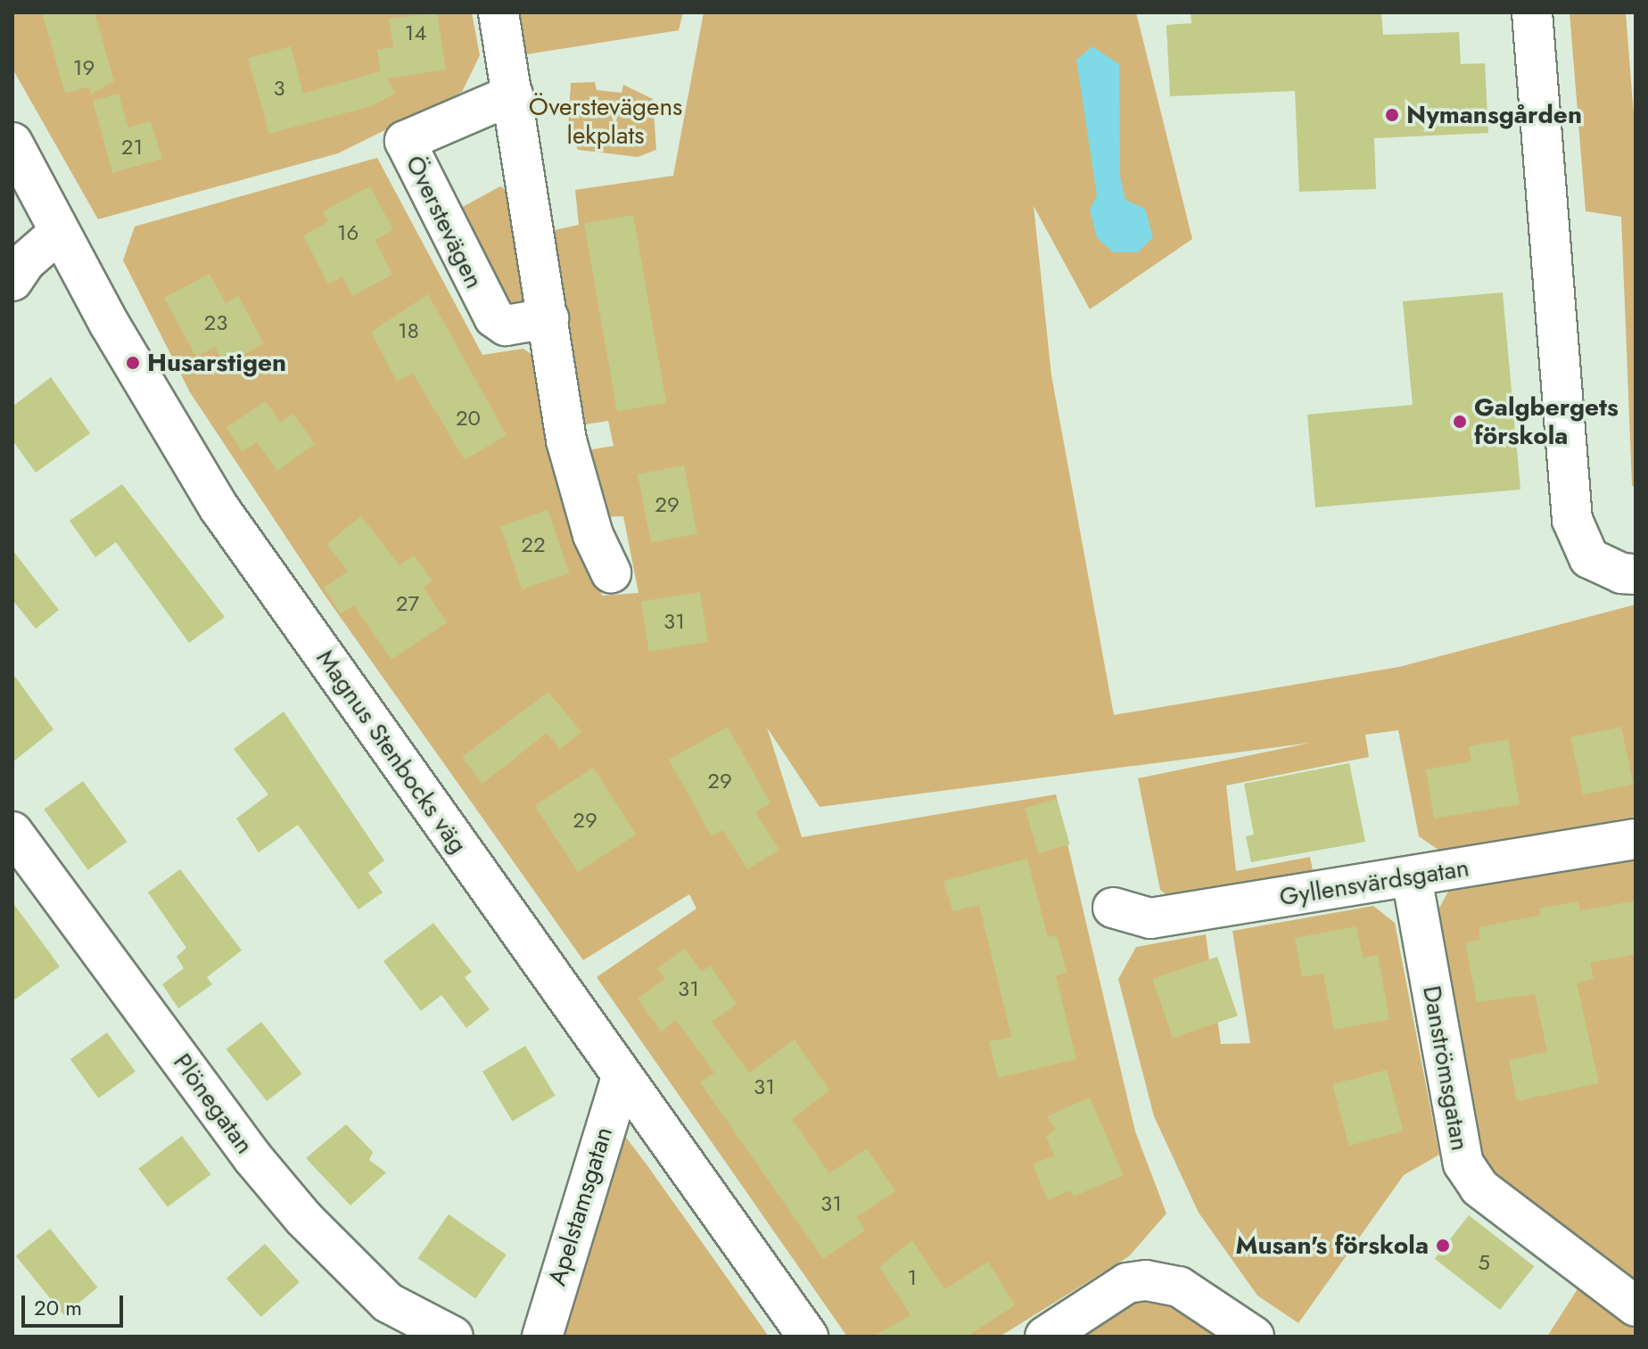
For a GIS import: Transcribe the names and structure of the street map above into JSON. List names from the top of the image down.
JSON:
{
  "streets": {
    "street": [
      "Överstevägen",
      "Magnus Stenbocks väg",
      "Gyllensvärdsgatan",
      "Danströmsgatan",
      "Plönegatan",
      "Apelstamsgatan"
    ]
  },
  "crossings": [
    ["Magnus Stenbocks väg", "Apelstamsgatan"],
    ["Gyllensvärdsgatan", "Danströmsgatan"]
  ],
  "parks": ["Överstevägens lekplats"],
  "places": [
    "Nymansgården",
    "Husarstigen",
    "Galgbergets förskola",
    "Musan's förskola"
  ],
  "house_numbers": [
    "14",
    "19",
    "3",
    "21",
    "16",
    "23",
    "18",
    "20",
    "29",
    "22",
    "27",
    "31",
    "29",
    "29",
    "31",
    "31",
    "31",
    "5",
    "1"
  ],
  "scale_bar": "20 m"
}
